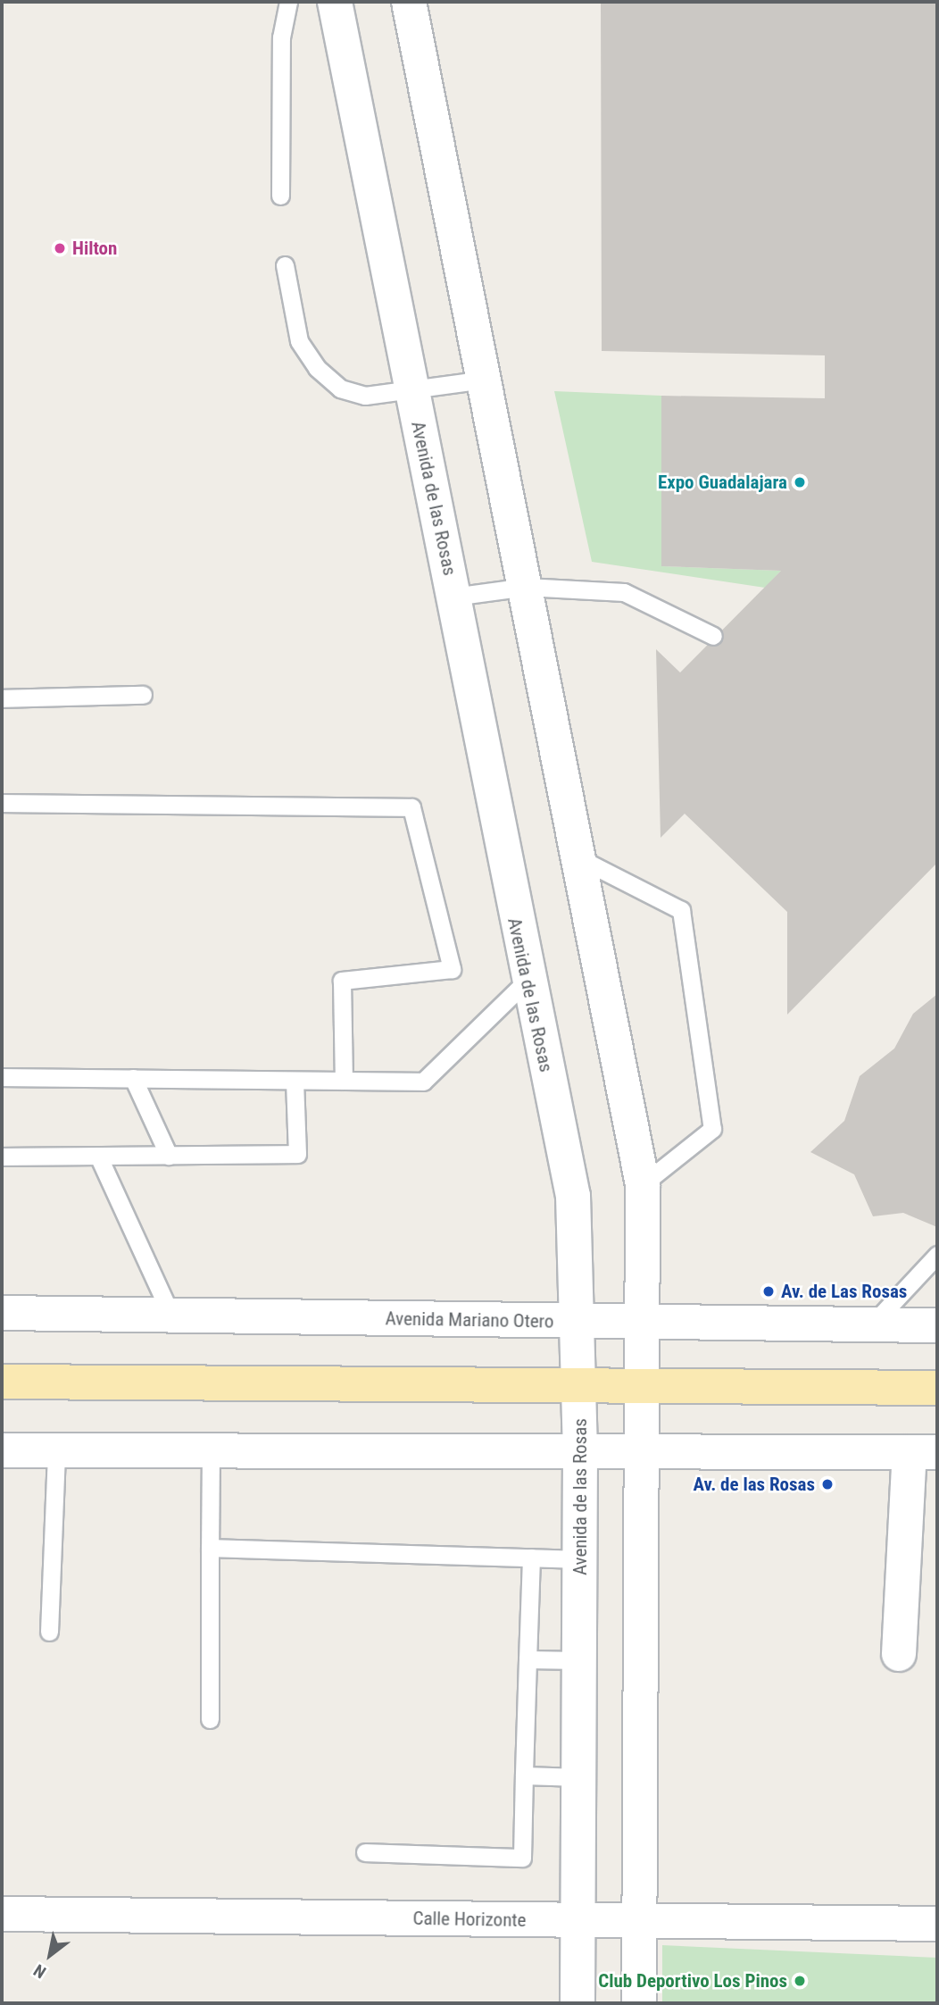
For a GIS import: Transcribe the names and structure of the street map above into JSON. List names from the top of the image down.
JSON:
{
  "streets": {
    "street": ["Avenida de las Rosas", "Avenida Mariano Otero", "Calle Horizonte"]
  },
  "crossings": [
    ["Avenida de las Rosas", "Avenida Mariano Otero"],
    ["Avenida de las Rosas", "Calle Horizonte"]
  ],
  "places": [
    "Hilton",
    "Expo Guadalajara",
    "Av. de Las Rosas",
    "Av. de las Rosas",
    "Club Deportivo Los Pinos"
  ],
  "north": "bottom left"
}
